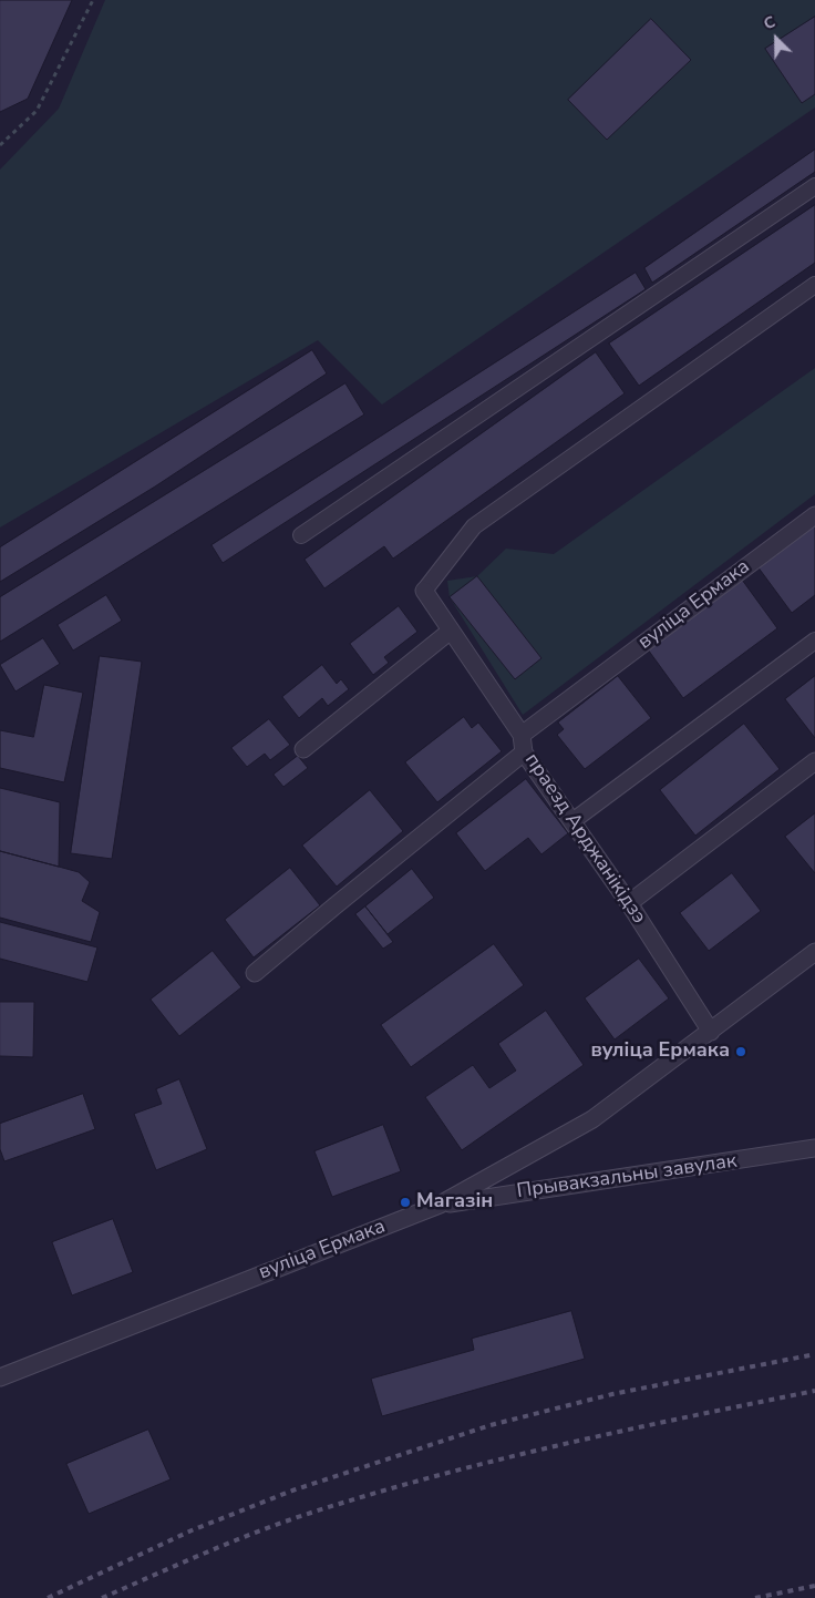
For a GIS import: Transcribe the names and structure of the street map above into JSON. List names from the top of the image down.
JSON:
{
  "streets": {
    "street": ["вуліца Ермака", "праезд Арджанікідзэ", "Прывакзальны завулак"]
  },
  "crossings": [
    ["вуліца Ермака", "праезд Арджанікідзэ"],
    ["вуліца Ермака", "Прывакзальны завулак"]
  ],
  "places": ["вуліца Ермака", "Магазін"],
  "north": "top left"
}
